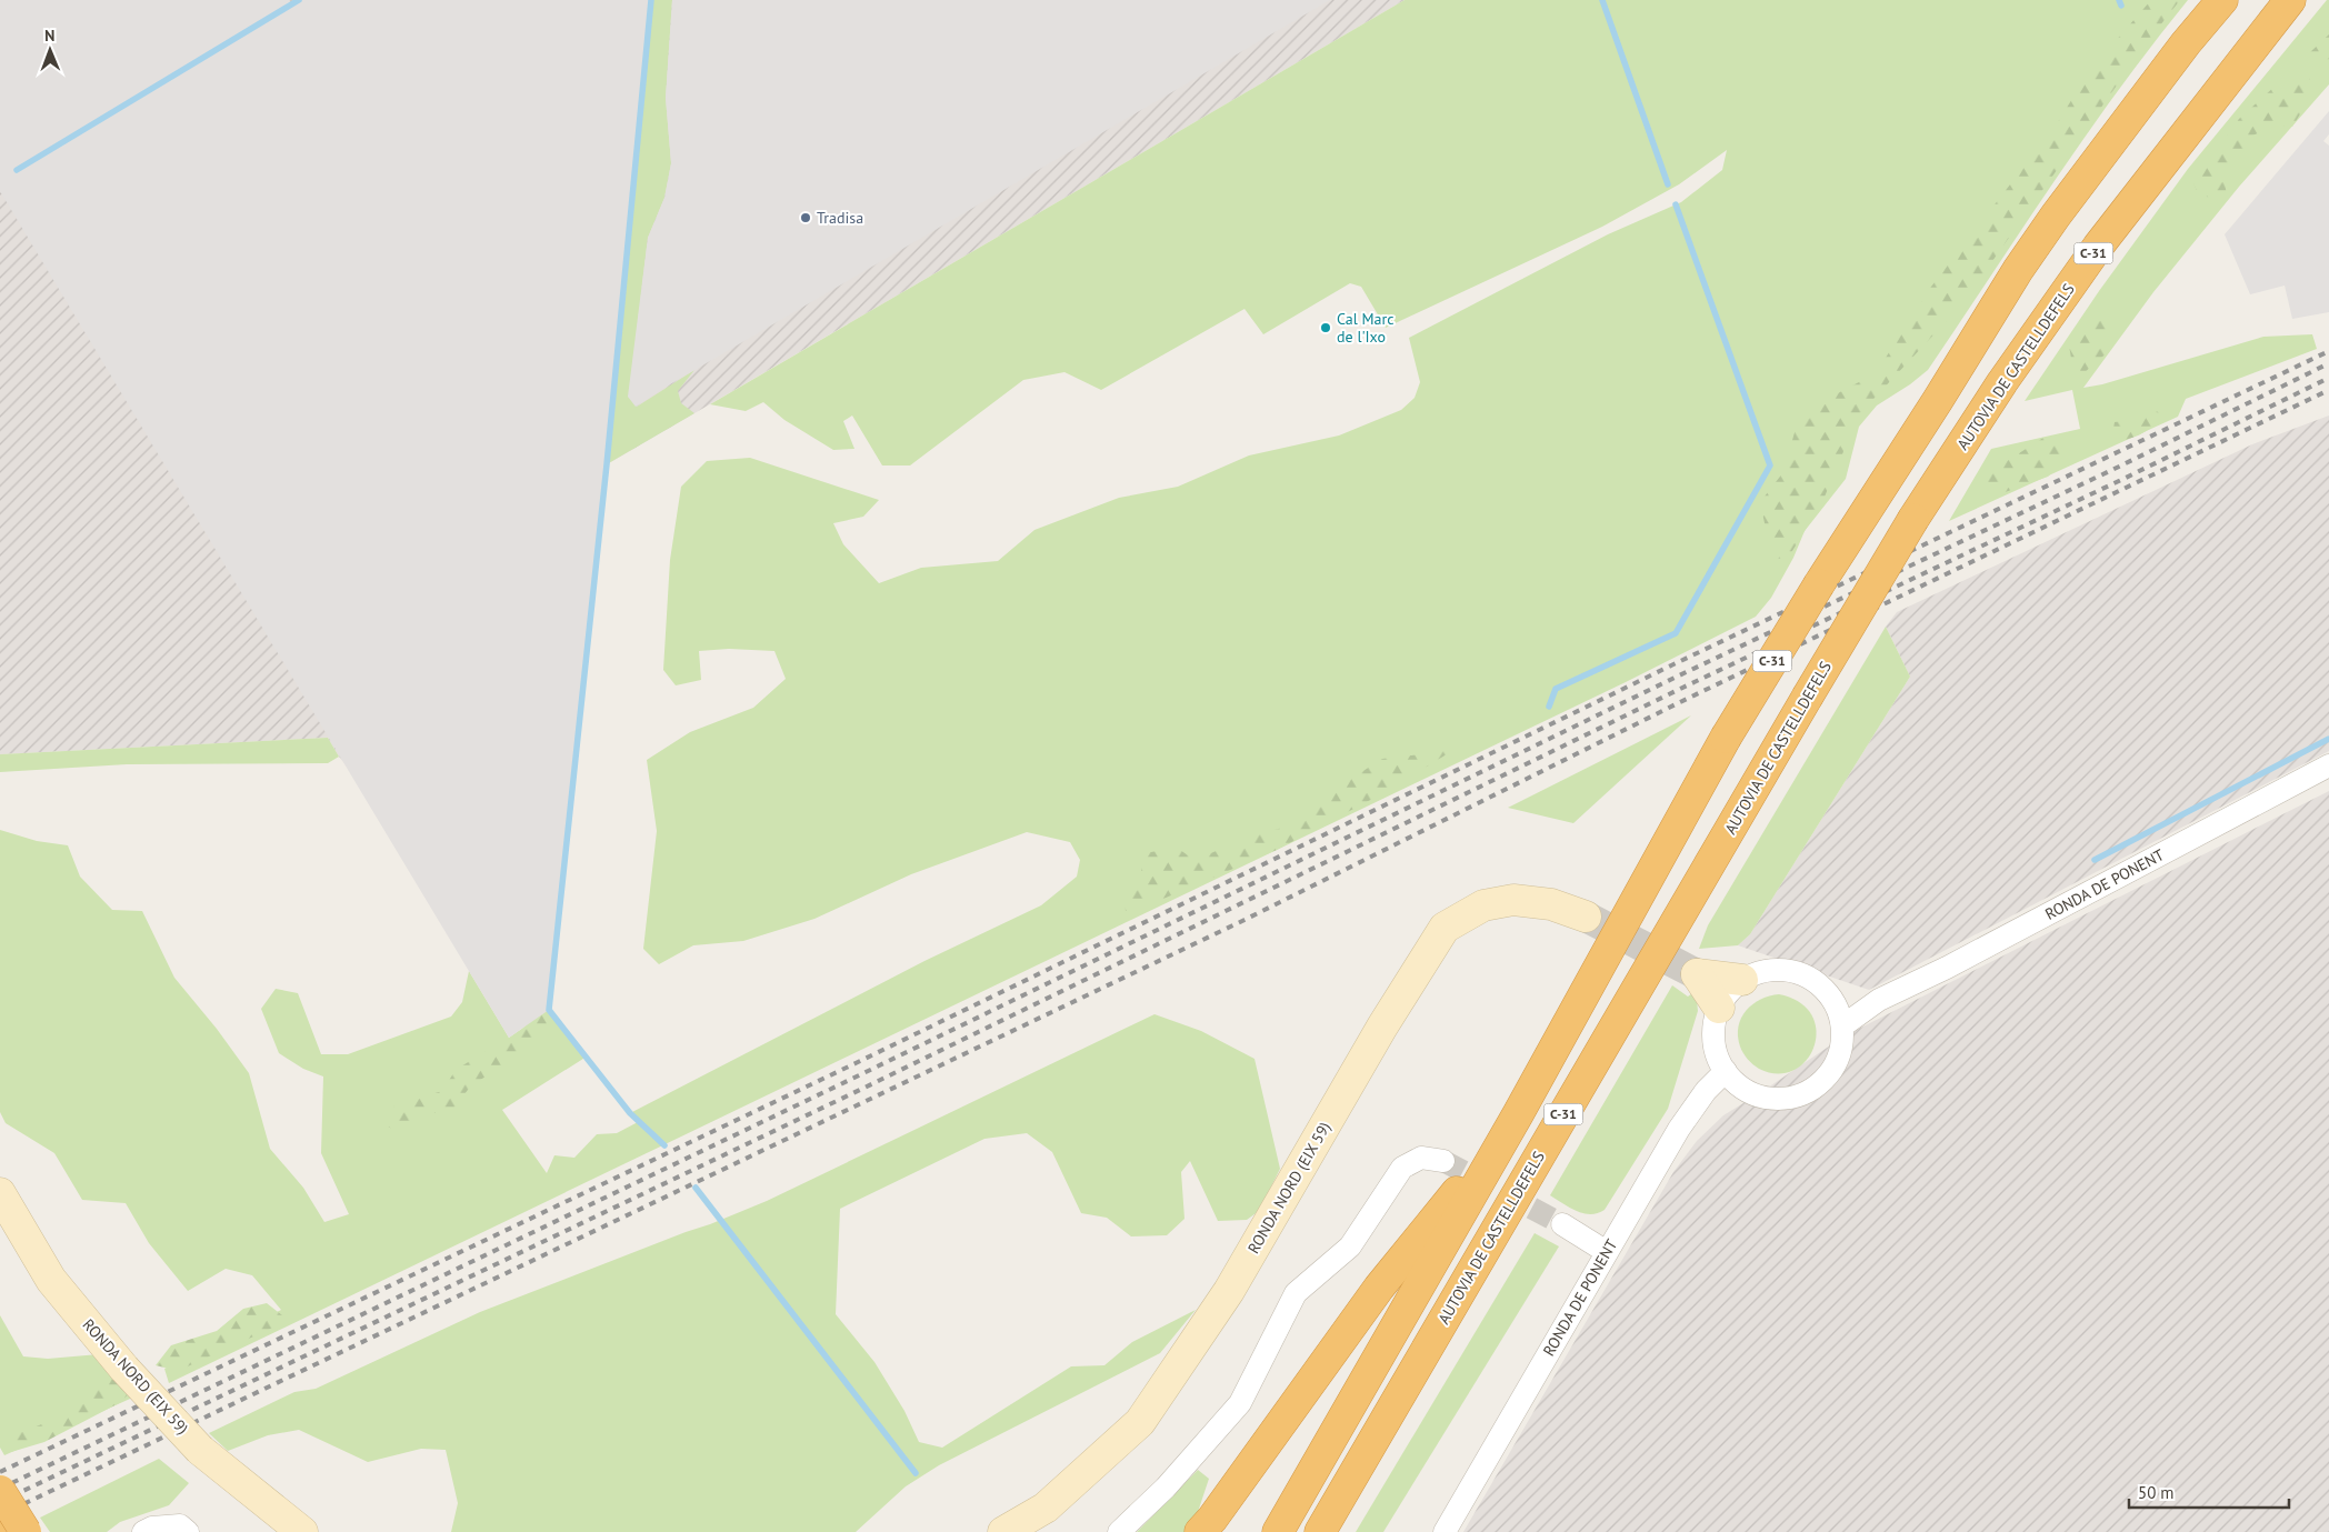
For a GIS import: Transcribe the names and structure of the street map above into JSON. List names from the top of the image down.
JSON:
{
  "streets": {
    "highway": ["C-31", "AUTOVIA DE CASTELLDEFELS"],
    "main road": ["RONDA NORD (EIX 59)"],
    "street": ["RONDA DE PONENT"]
  },
  "places": ["Tradisa", "Cal Marc de l'Ixo"],
  "scale_bar": "50 m",
  "north": "top"
}
